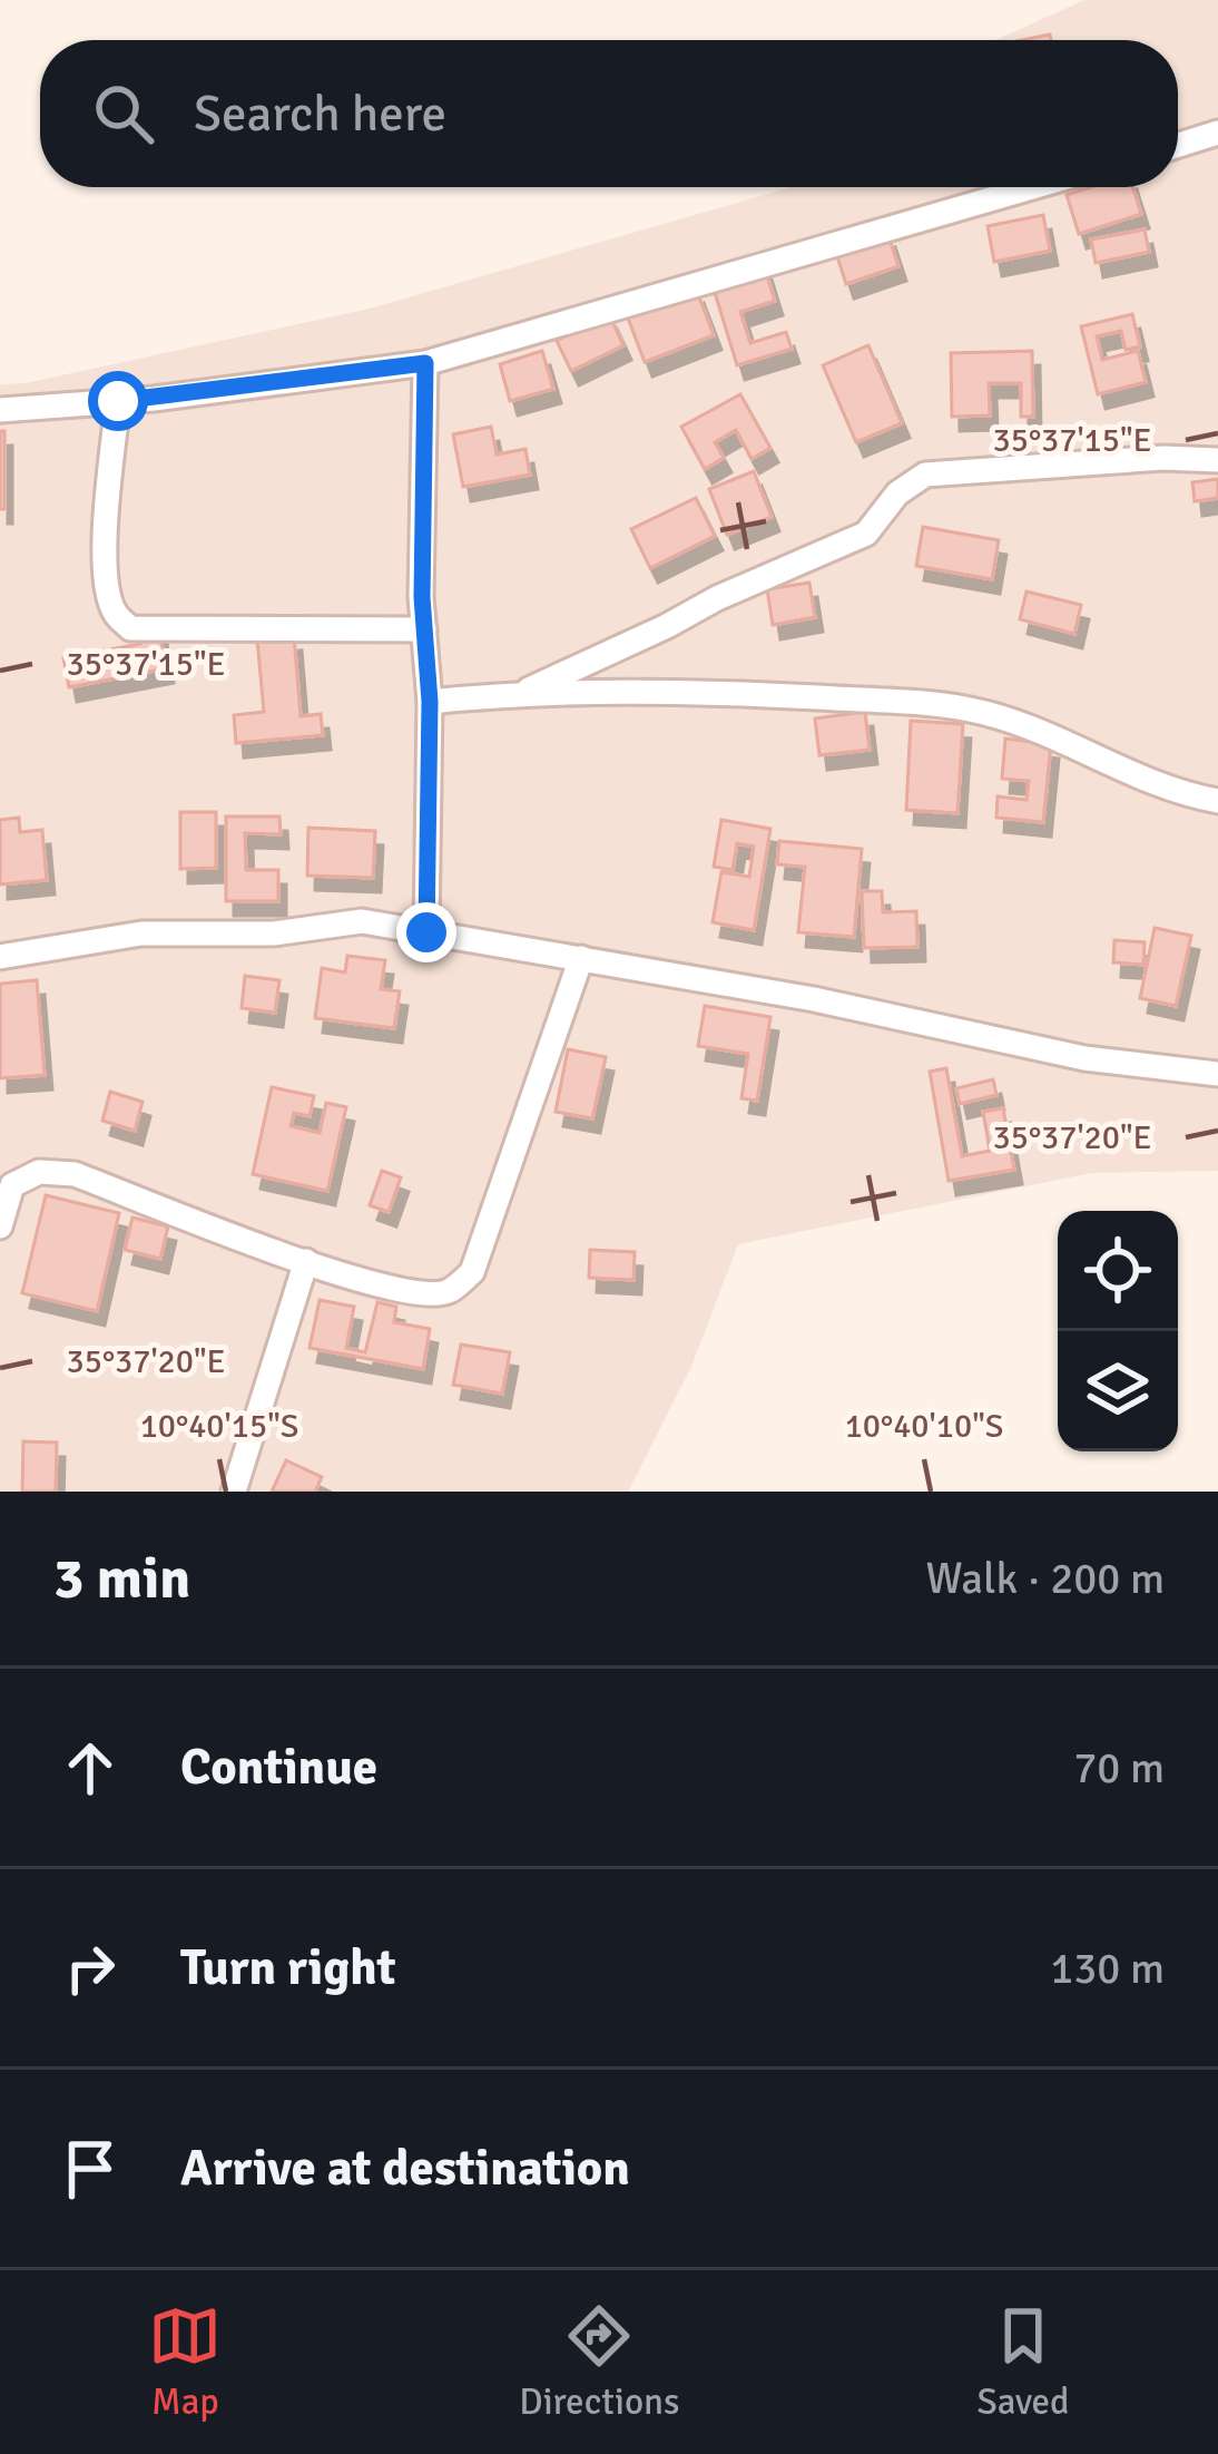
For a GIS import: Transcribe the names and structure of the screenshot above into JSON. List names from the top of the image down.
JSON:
{
  "page": {
    "search": "Search here",
    "heading": ["3 min", "Walk · 200 m"],
    "list": [
      ["Continue", "70 m"],
      ["Turn right", "130 m"],
      "Arrive at destination"
    ],
    "nav": ["Map", "Directions", "Saved"]
  },
  "coordinates": [
    "35°37'15\"E",
    "35°37'20\"E",
    "10°40'15\"S",
    "10°40'10\"S"
  ]
}
